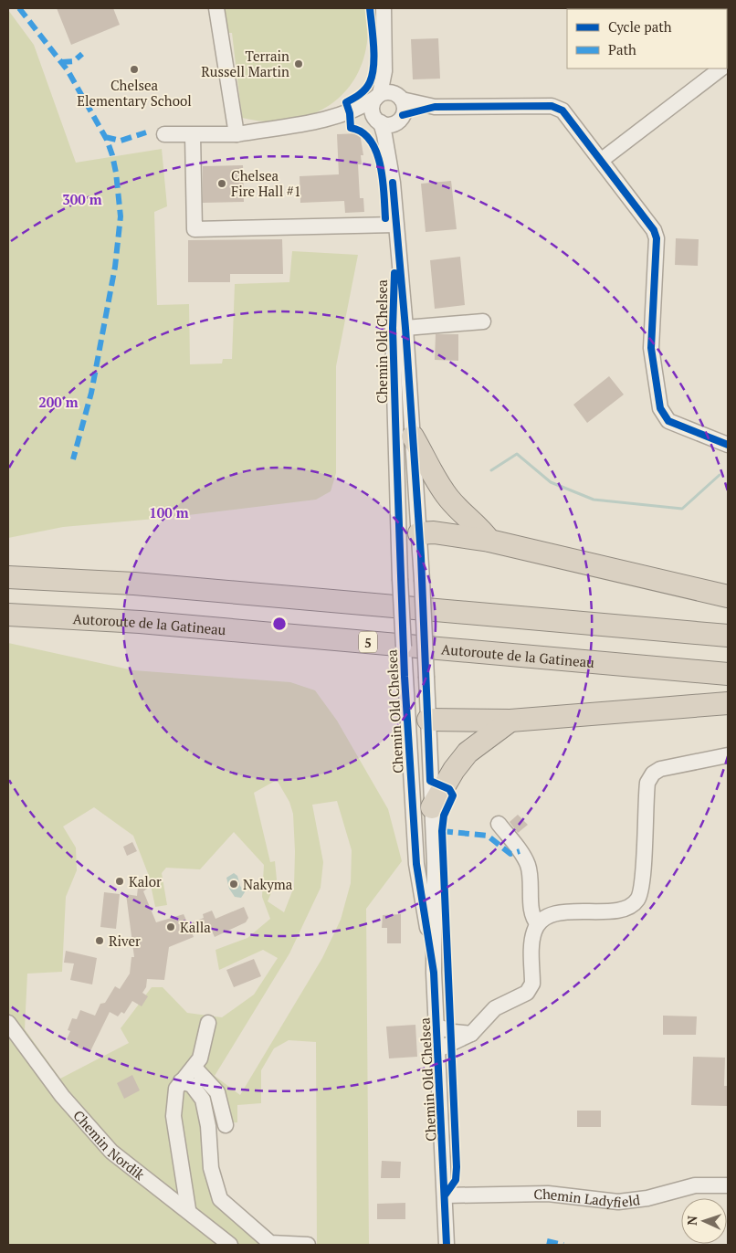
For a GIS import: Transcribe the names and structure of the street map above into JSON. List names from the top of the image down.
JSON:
{
  "streets": {
    "highway": ["Autoroute de la Gatineau", "5"],
    "street": ["Chemin Old Chelsea", "Chemin Nordik", "Chemin Ladyfield"]
  },
  "crossings": [
    ["Chemin Old Chelsea", "Chemin Ladyfield"]
  ],
  "places": [
    "Terrain Russell Martin",
    "Chelsea Elementary School",
    "Chelsea Fire Hall #1",
    "Kalor",
    "Nakyma",
    "Kalla",
    "River"
  ],
  "legend": ["Cycle path", "Path"],
  "north": "left",
  "rings": ["300 m", "200 m", "100 m"]
}
